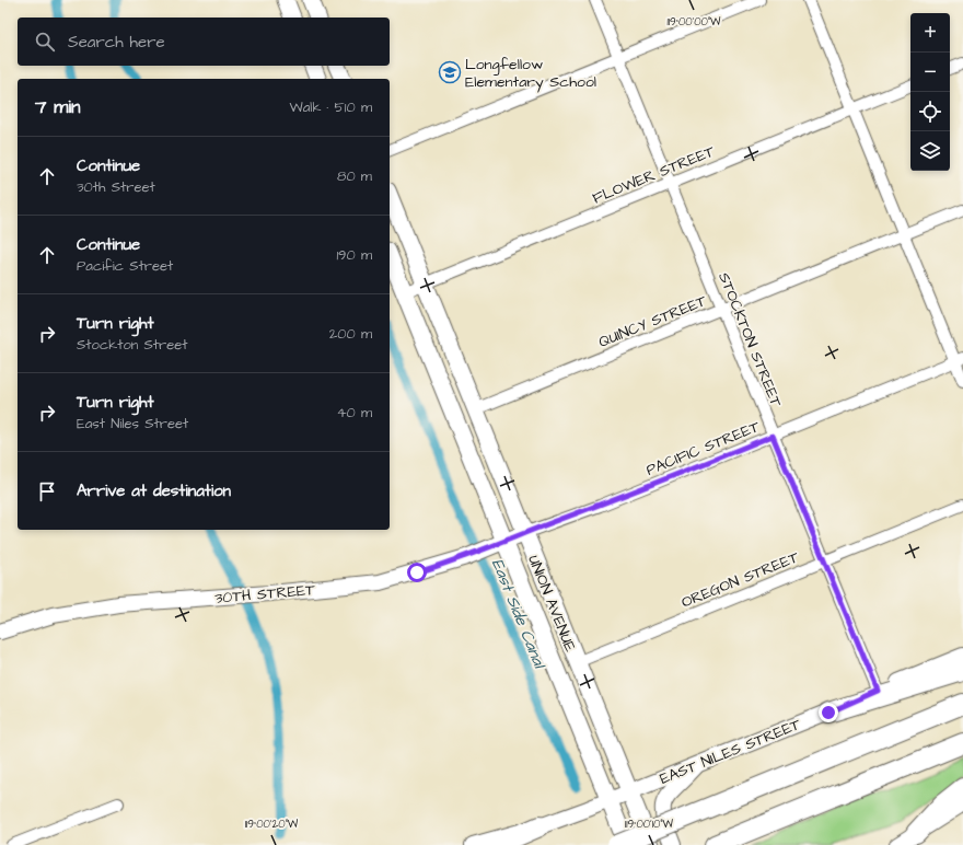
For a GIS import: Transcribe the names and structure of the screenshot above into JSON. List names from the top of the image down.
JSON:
{
  "streets": {
    "main road": ["30TH STREET", "UNION AVENUE", "EAST NILES STREET"],
    "street": [
      "FLOWER STREET",
      "QUINCY STREET",
      "STOCKTON STREET",
      "PACIFIC STREET",
      "OREGON STREET"
    ]
  },
  "crossings": [
    ["FLOWER STREET", "STOCKTON STREET"],
    ["FLOWER STREET", "UNION AVENUE"],
    ["QUINCY STREET", "STOCKTON STREET"],
    ["QUINCY STREET", "UNION AVENUE"],
    ["STOCKTON STREET", "PACIFIC STREET"],
    ["STOCKTON STREET", "OREGON STREET"],
    ["STOCKTON STREET", "EAST NILES STREET"],
    ["PACIFIC STREET", "30TH STREET"],
    ["PACIFIC STREET", "UNION AVENUE"],
    ["OREGON STREET", "UNION AVENUE"],
    ["30TH STREET", "UNION AVENUE"],
    ["UNION AVENUE", "EAST NILES STREET"]
  ],
  "water": ["East Side Canal"],
  "places": {
    "school or university": ["Longfellow Elementary School"]
  },
  "page": {
    "map_buttons": ["+", "−"],
    "search": "Search here",
    "heading": ["7 min", "Walk · 510 m"],
    "list": [
      ["Continue", "30th Street", "80 m"],
      ["Continue", "Pacific Street", "190 m"],
      ["Turn right", "Stockton Street", "200 m"],
      ["Turn right", "East Niles Street", "40 m"],
      "Arrive at destination"
    ]
  },
  "coordinates": ["119°00'00\"W", "119°00'20\"W", "119°00'10\"W"]
}
